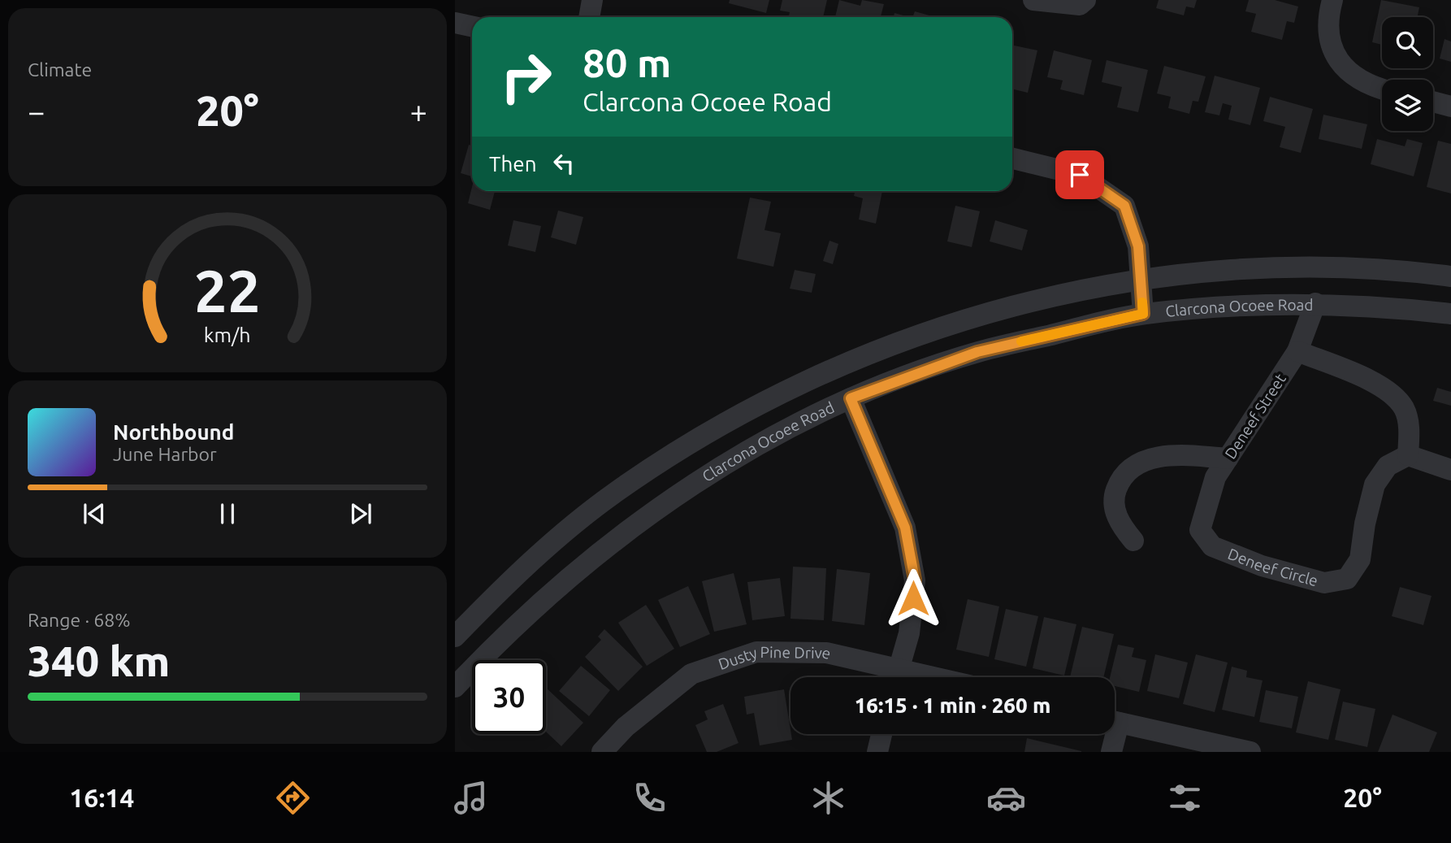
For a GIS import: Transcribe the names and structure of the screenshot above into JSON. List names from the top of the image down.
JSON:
{
  "streets": {
    "street": [
      "Clarcona Ocoee Road",
      "Deneef Street",
      "Deneef Circle",
      "Dusty Pine Drive"
    ]
  },
  "crossings": [
    ["Clarcona Ocoee Road", "Deneef Street"],
    ["Deneef Street", "Deneef Circle"]
  ],
  "page": {
    "tile": [
      "Climate",
      ["Range · 68%", "340 km"]
    ],
    "turn": ["80 m", "Clarcona Ocoee Road"],
    "heat": ["−", "20°", "+"],
    "then": "Then",
    "song": ["Northbound", "June Harbor"],
    "limit": "30",
    "trip": "16:15 · 1 min · 260 m",
    "tabs": ["16:14", "20°"],
    "gauge": ["22", "km/h"]
  }
}
